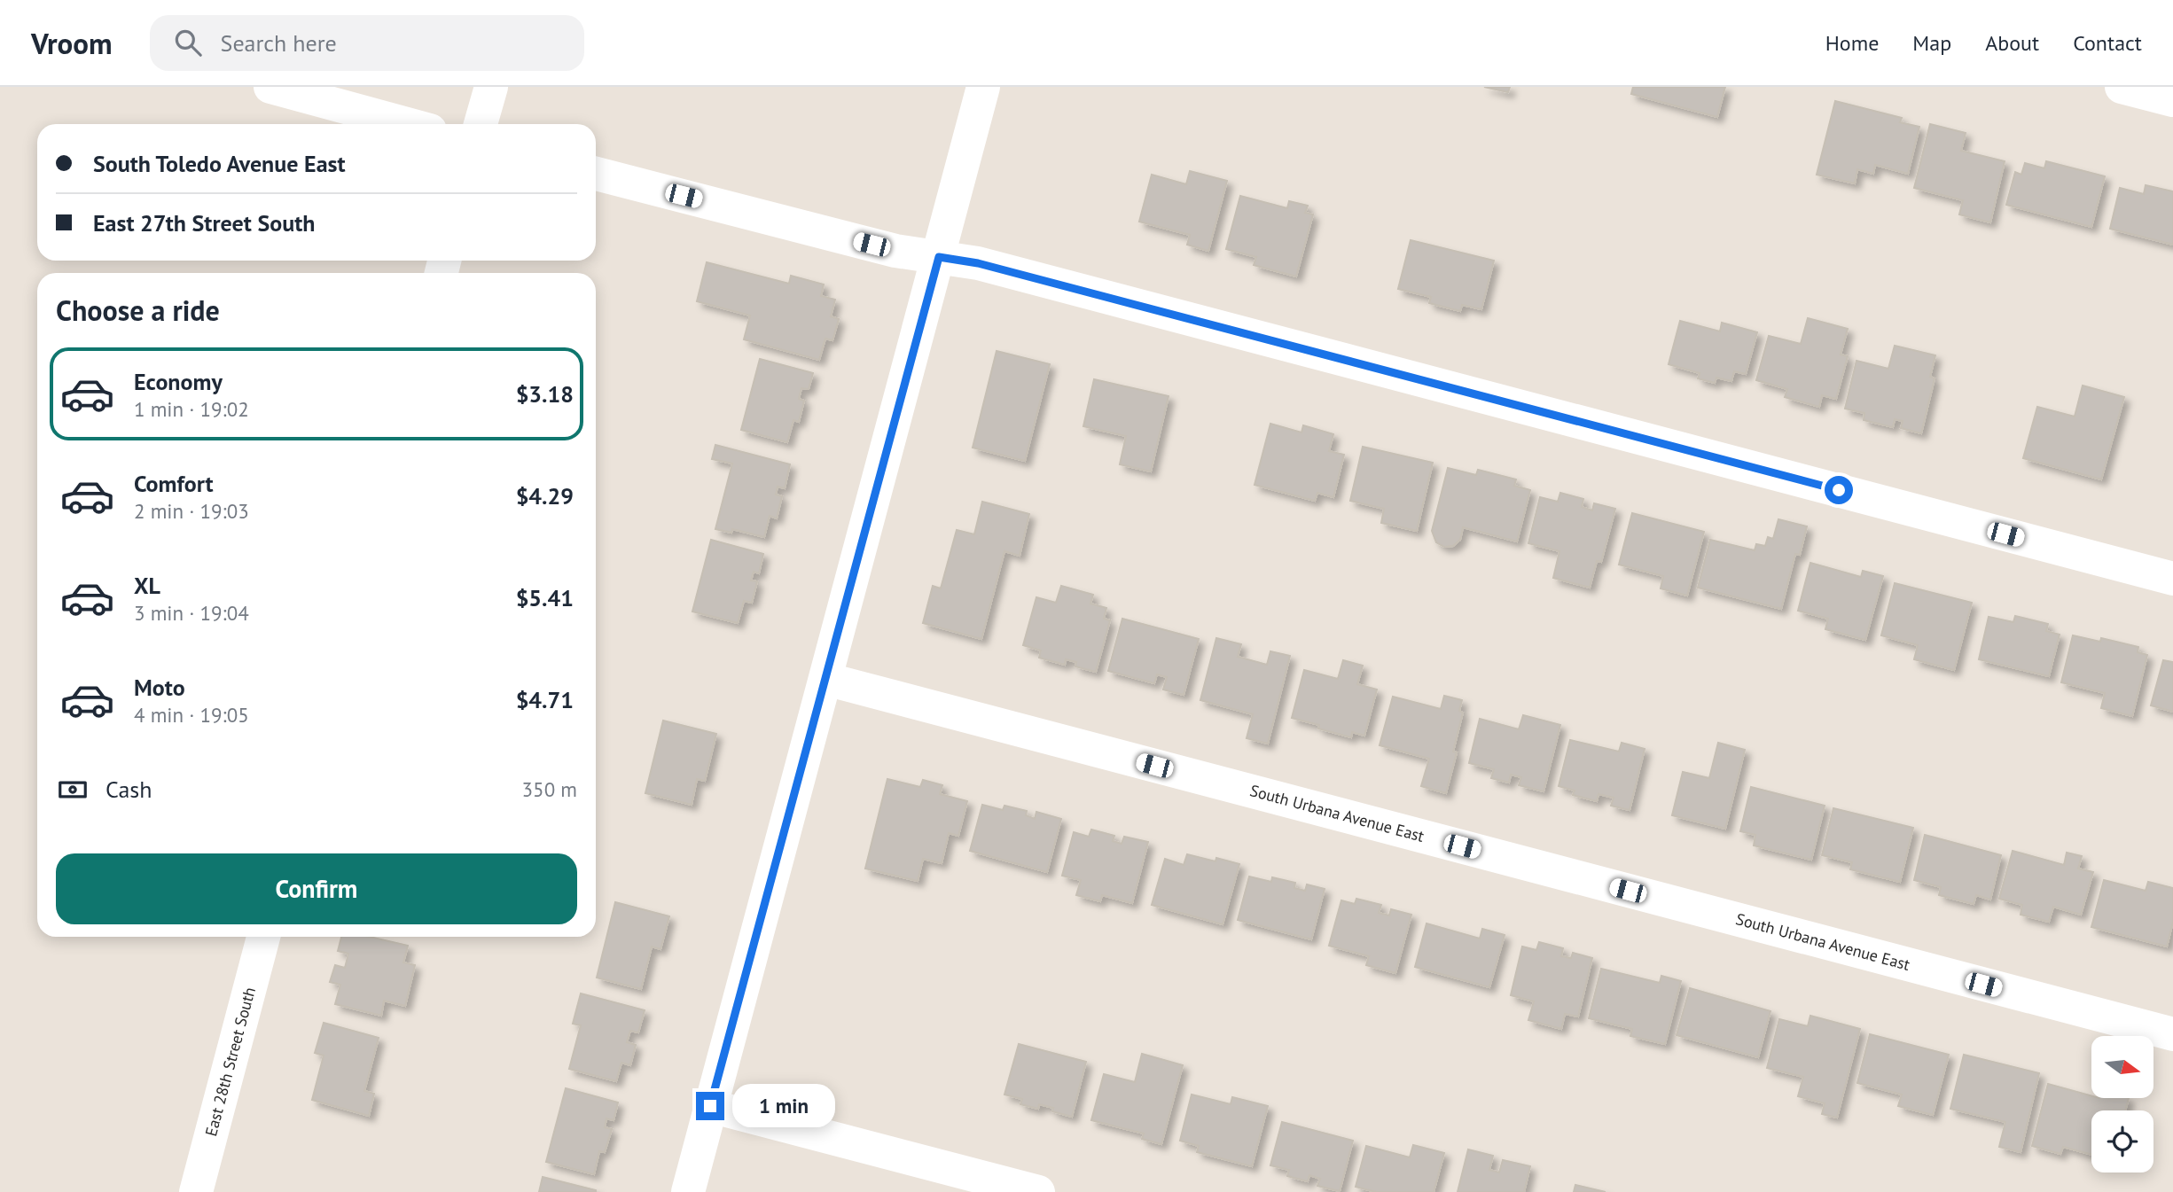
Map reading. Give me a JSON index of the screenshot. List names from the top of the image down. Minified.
{"streets":{"street":["South Urbana Avenue East","East 28th Street South"]},"north":"right","page":{"header":"Vroom","search":"Search here","nav":["Home","Map","About","Contact"],"banner":["South Toledo Avenue East","East 27th Street South"],"heading":"Choose a ride","list":[{"name":"Economy","note":"1 min · 19:02","value":"$3.18"},{"name":"Comfort","note":"2 min · 19:03","value":"$4.29"},{"name":"XL","note":"3 min · 19:04","value":"$5.41"},{"name":"Moto","note":"4 min · 19:05","value":"$4.71"}],"pay":["Cash","350 m"],"buttons":"Confirm","bubble":"1 min"}}
